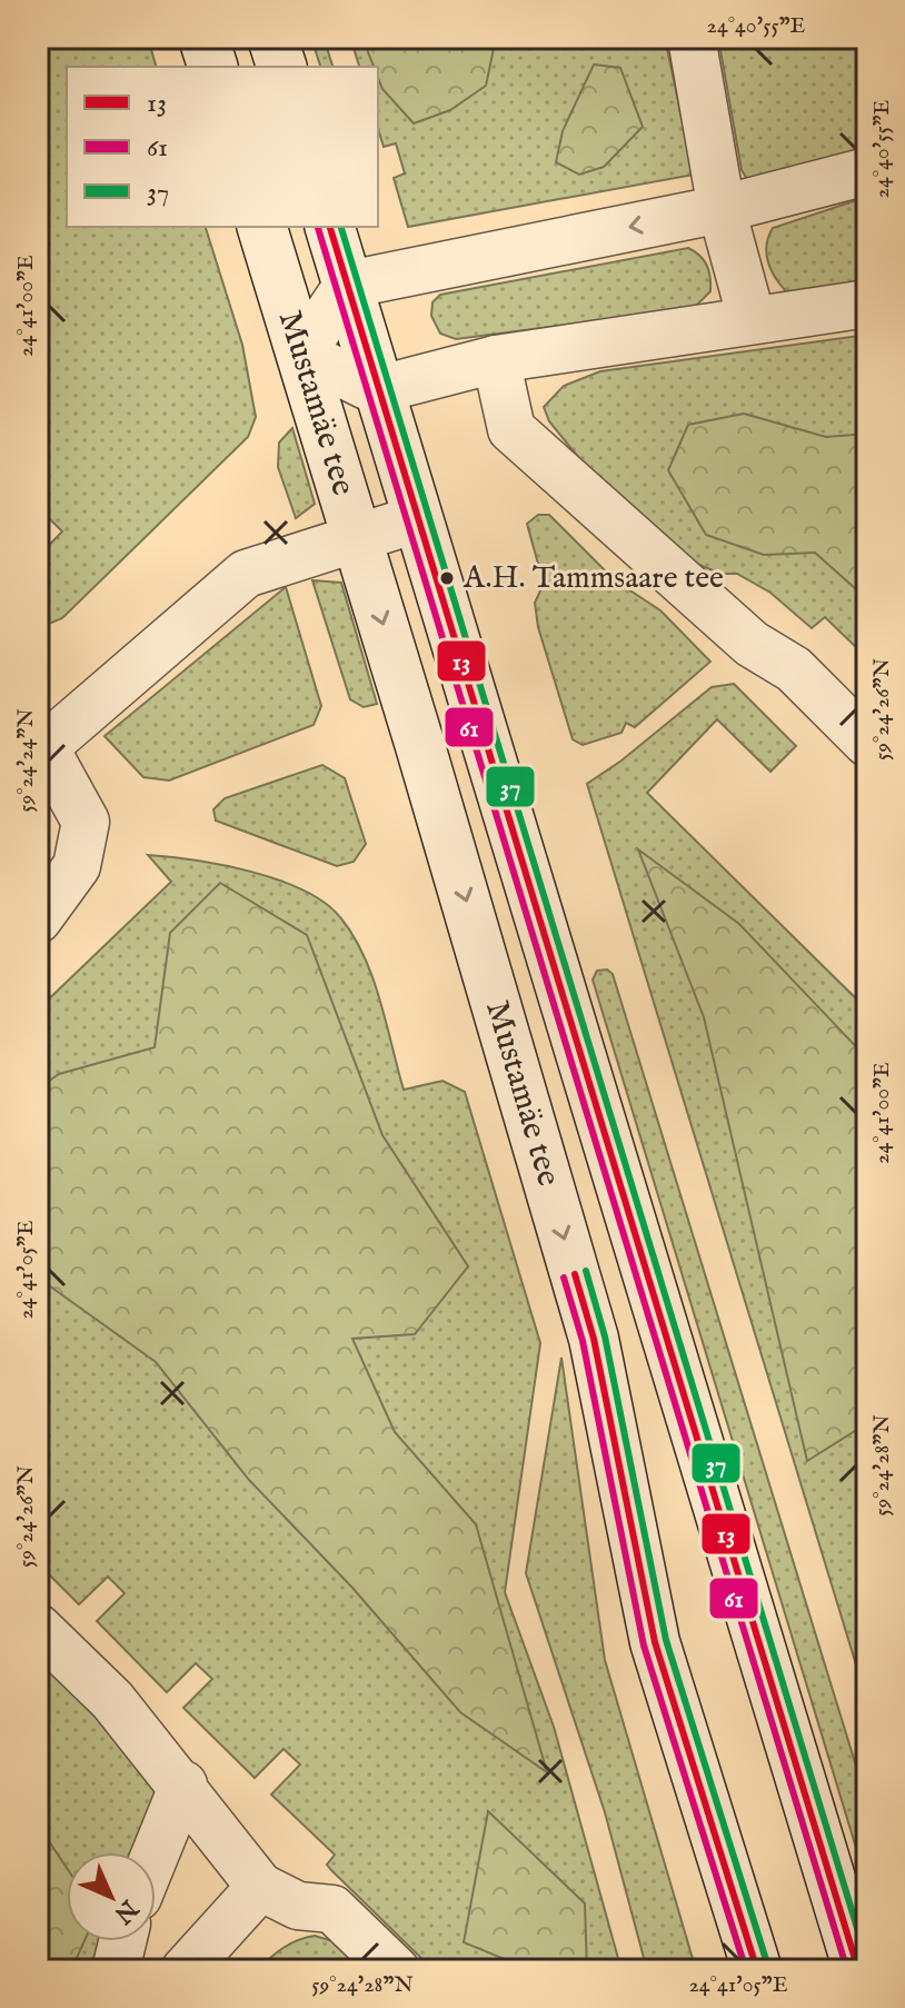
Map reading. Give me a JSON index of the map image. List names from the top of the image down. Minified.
{"streets":{"main road":["Mustamäe tee"]},"places":["A.H. Tammsaare tee"],"lines":["transit line 13","transit line 37","transit line 61"],"legend":["13","61","37"],"north":"bottom right","coordinates":["24°40'55\"E","24°41'00\"E","59°24'26\"N","59°24'24\"N","24°41'05\"E","59°24'28\"N"]}
